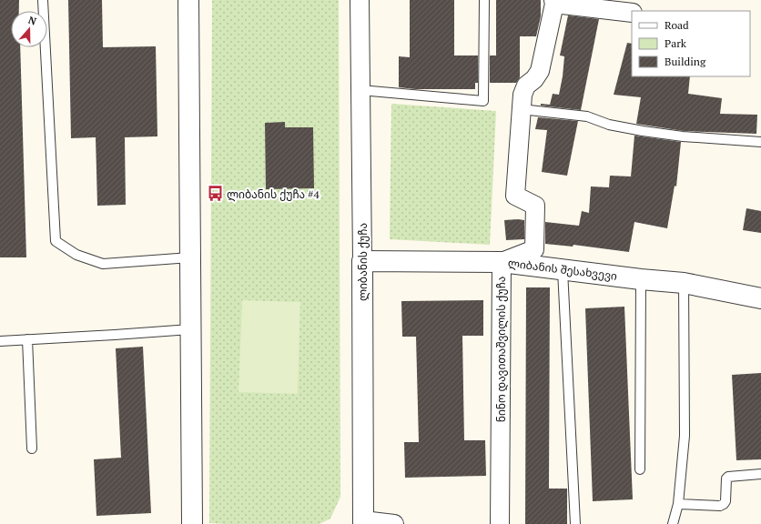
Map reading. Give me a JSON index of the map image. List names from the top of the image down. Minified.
{"streets":{"street":["ლიბანის ქუჩა","ლიბანის შესახვევი","ნინო დავითაშვილის ქუჩა"]},"crossings":[["ლიბანის ქუჩა","ლიბანის შესახვევი"],["ლიბანის შესახვევი","ნინო დავითაშვილის ქუჩა"]],"places":{"bus stop":["ლიბანის ქუჩა #4"]},"legend":["Road","Park","Building"],"north":"top"}
